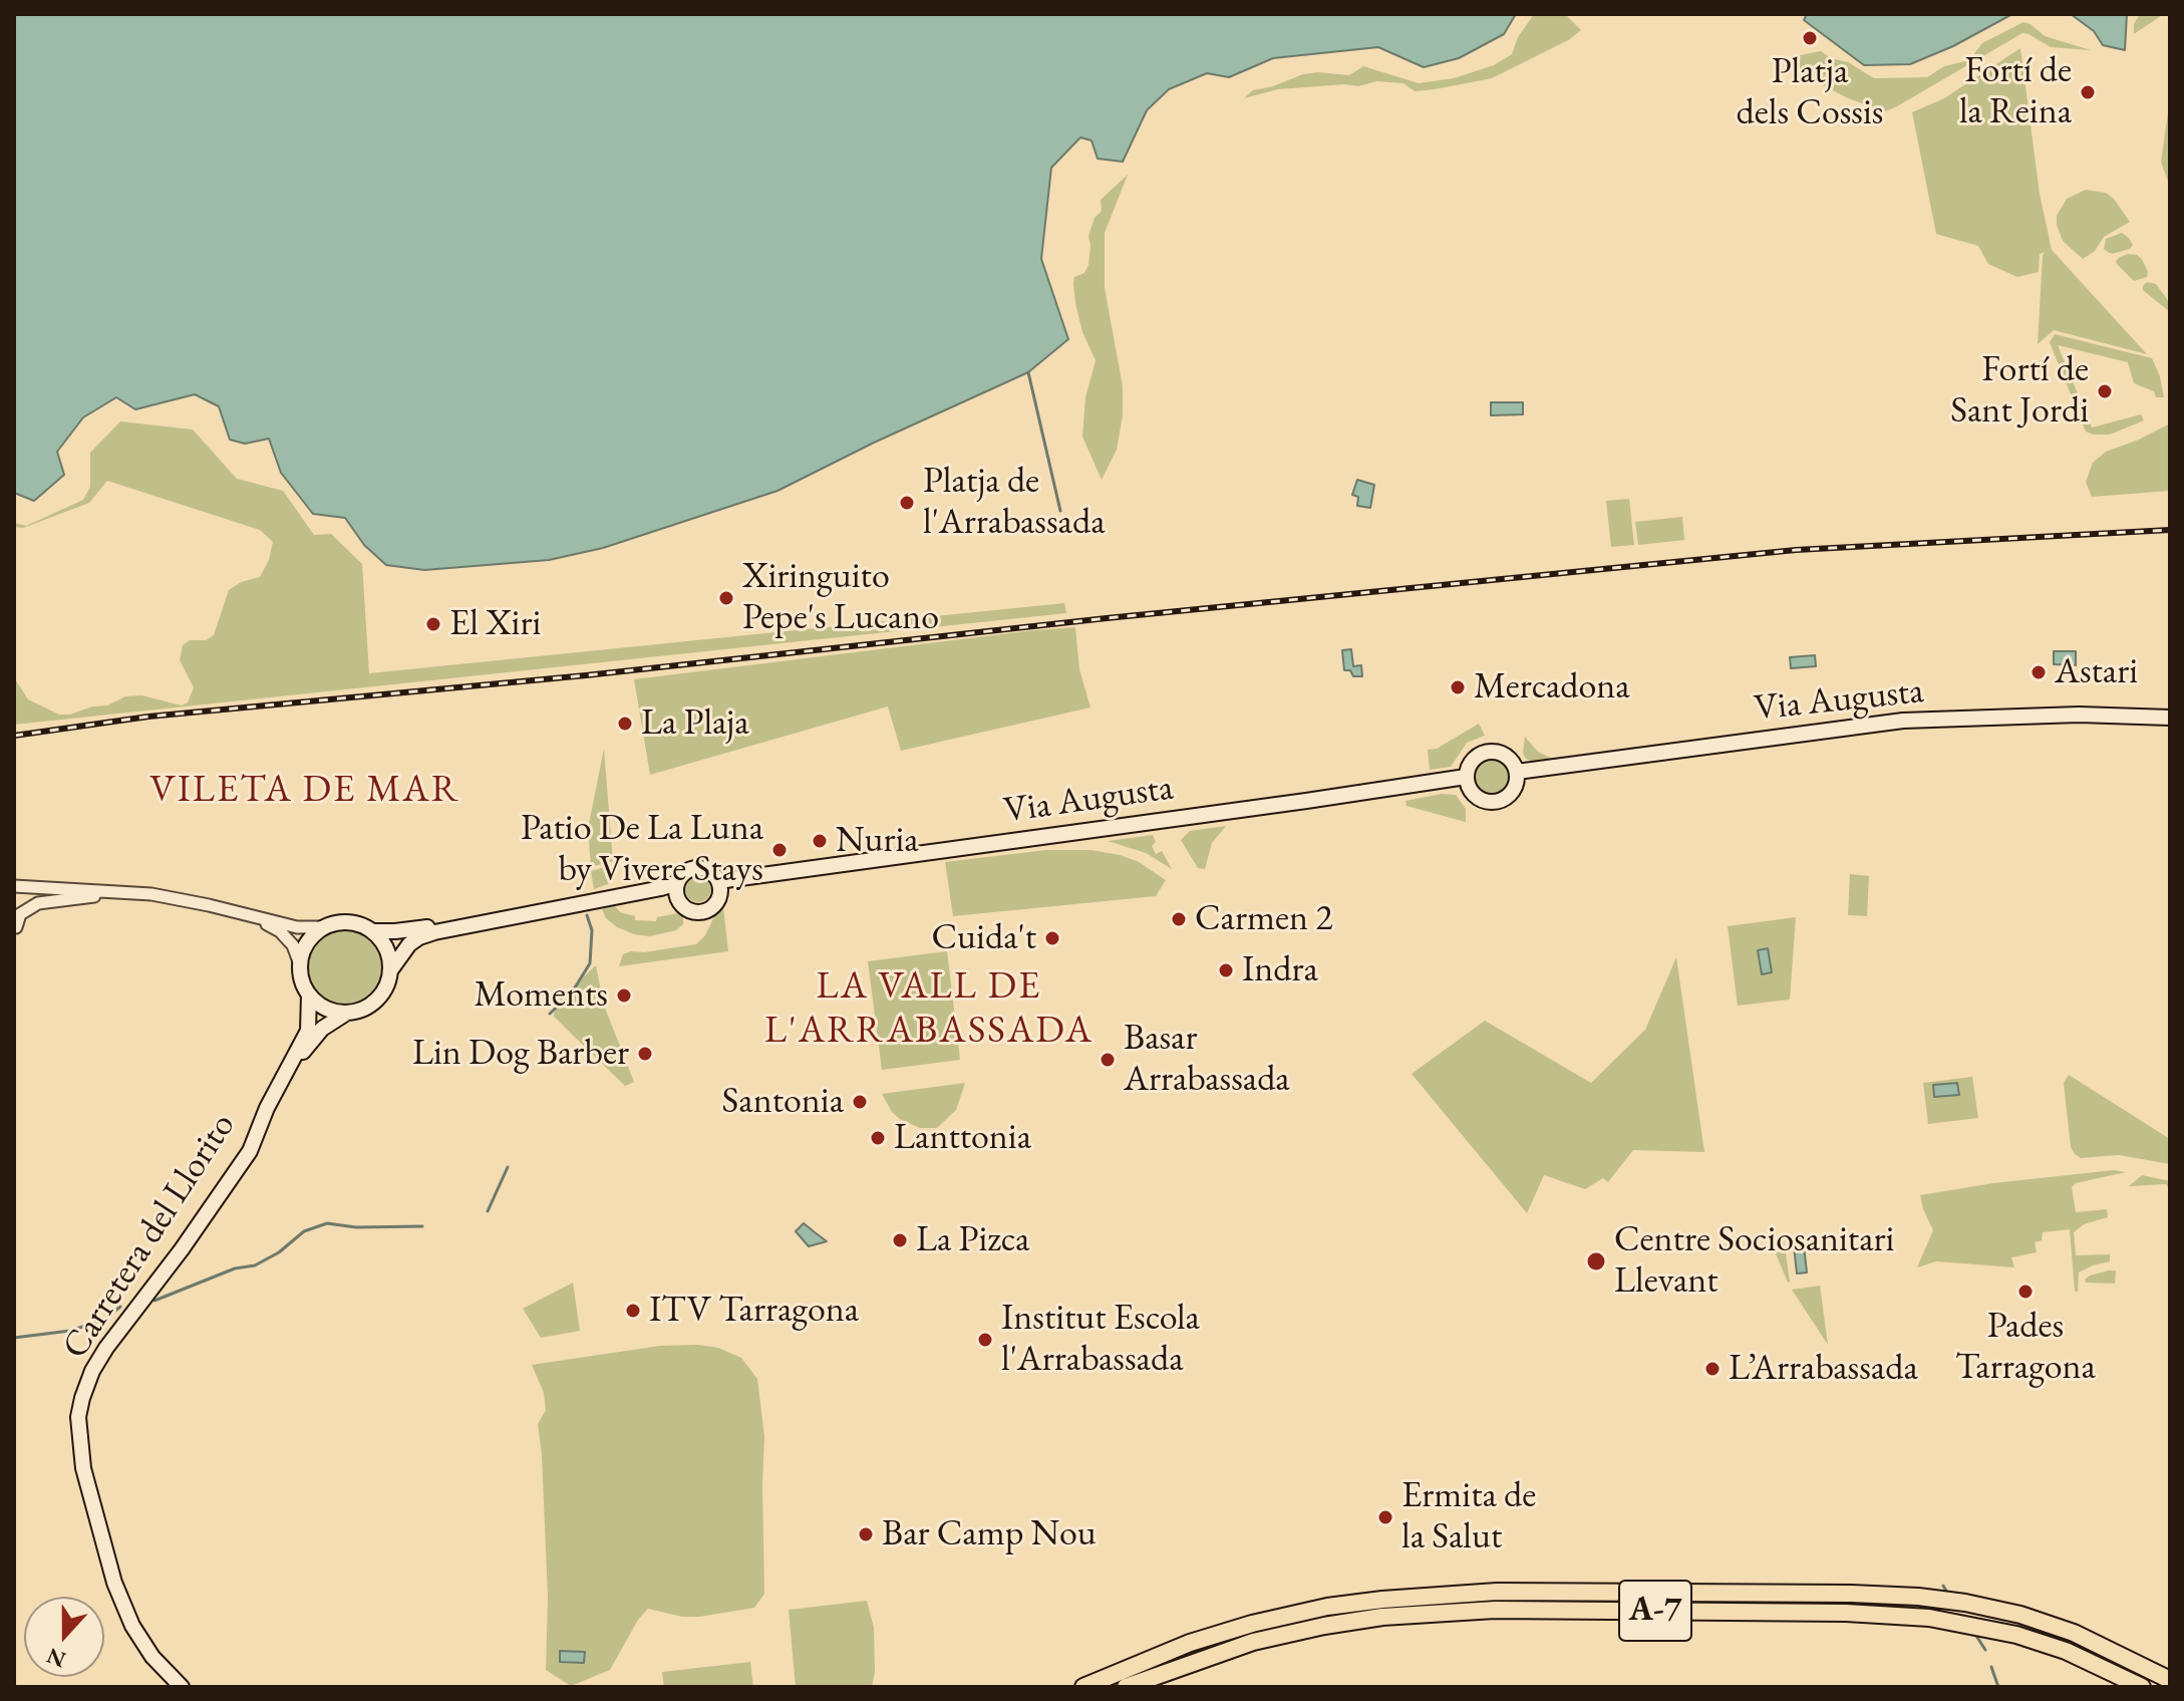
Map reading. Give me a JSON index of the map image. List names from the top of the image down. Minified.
{"streets":{"highway":["A-7"],"main road":["Via Augusta","Carretera del Llorito"]},"districts":["VILETA DE MAR","LA VALL DE L'ARRABASSADA"],"places":["Platja dels Cossis","Fortí de la Reina","Fortí de Sant Jordi","Platja de l'Arrabassada","Xiringuito Pepe's Lucano","El Xiri","Astari","Mercadona","La Plaja","Nuria","Patio De La Luna by Vivere Stays","Carmen 2","Cuida't","Indra","Moments","Lin Dog Barber","Basar Arrabassada","Santonia","Lanttonia","La Pizca","Centre Sociosanitari Llevant","Pades Tarragona","ITV Tarragona","Institut Escola l'Arrabassada","L’Arrabassada","Ermita de la Salut","Bar Camp Nou"],"north":"bottom"}
